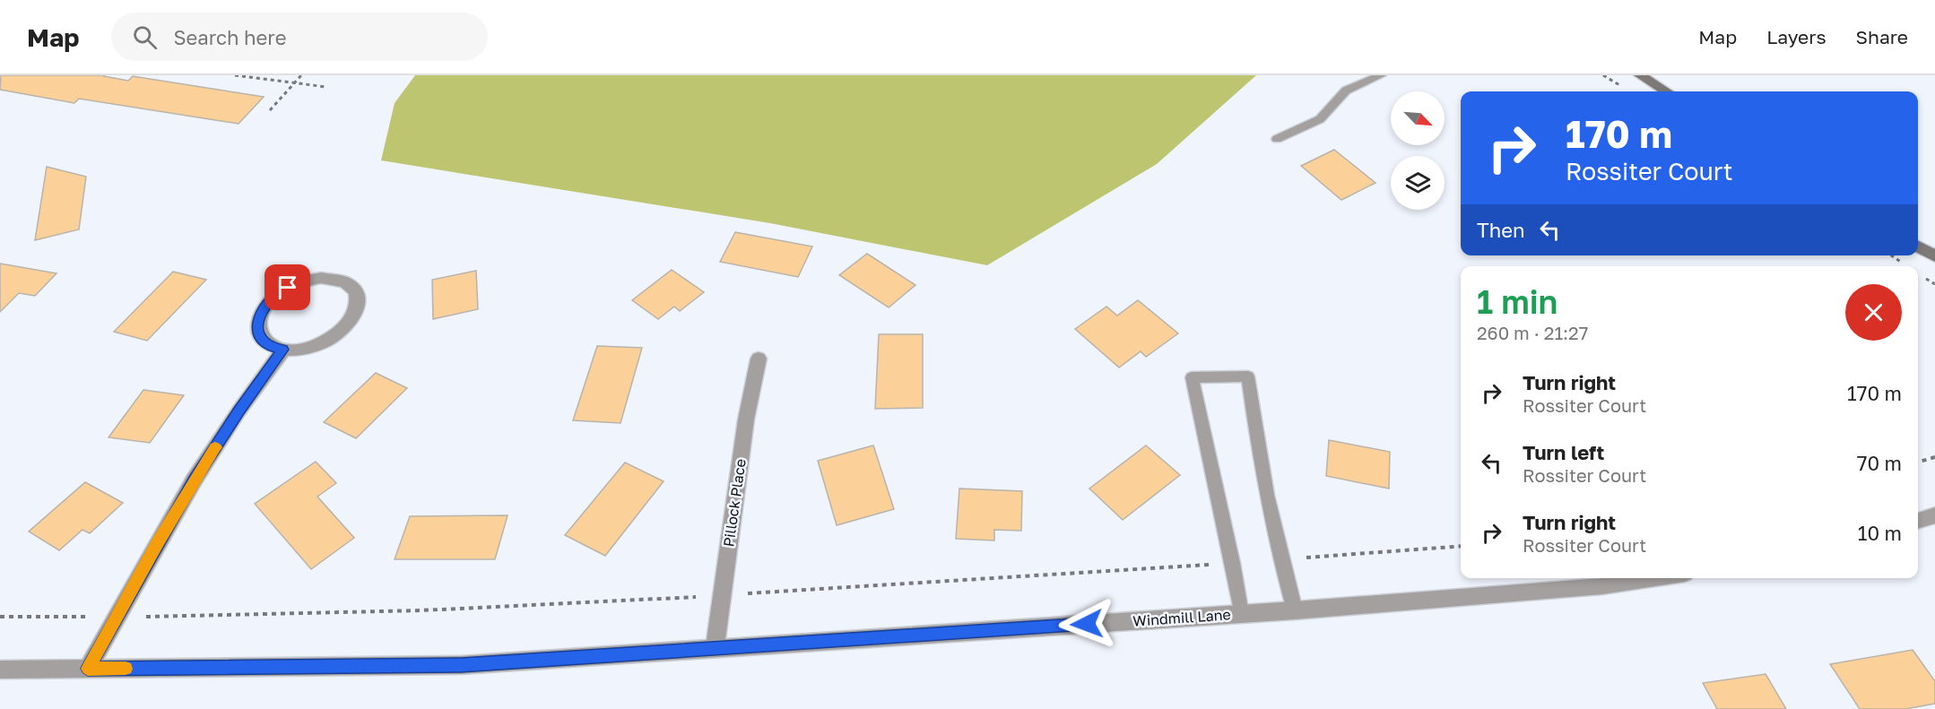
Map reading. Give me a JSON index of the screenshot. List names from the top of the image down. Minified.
{"streets":{"street":["Pillock Place","Windmill Lane"]},"crossings":[["Pillock Place","Windmill Lane"]],"north":"bottom right","page":{"header":"Map","search":"Search here","nav":["Map","Layers","Share"],"turn":["170 m","Rossiter Court"],"then":"Then","heading":["1 min","260 m · 21:27"],"list":[{"name":"Turn right","note":"Rossiter Court","value":"170 m"},{"name":"Turn left","note":"Rossiter Court","value":"70 m"},{"name":"Turn right","note":"Rossiter Court","value":"10 m"}]}}
